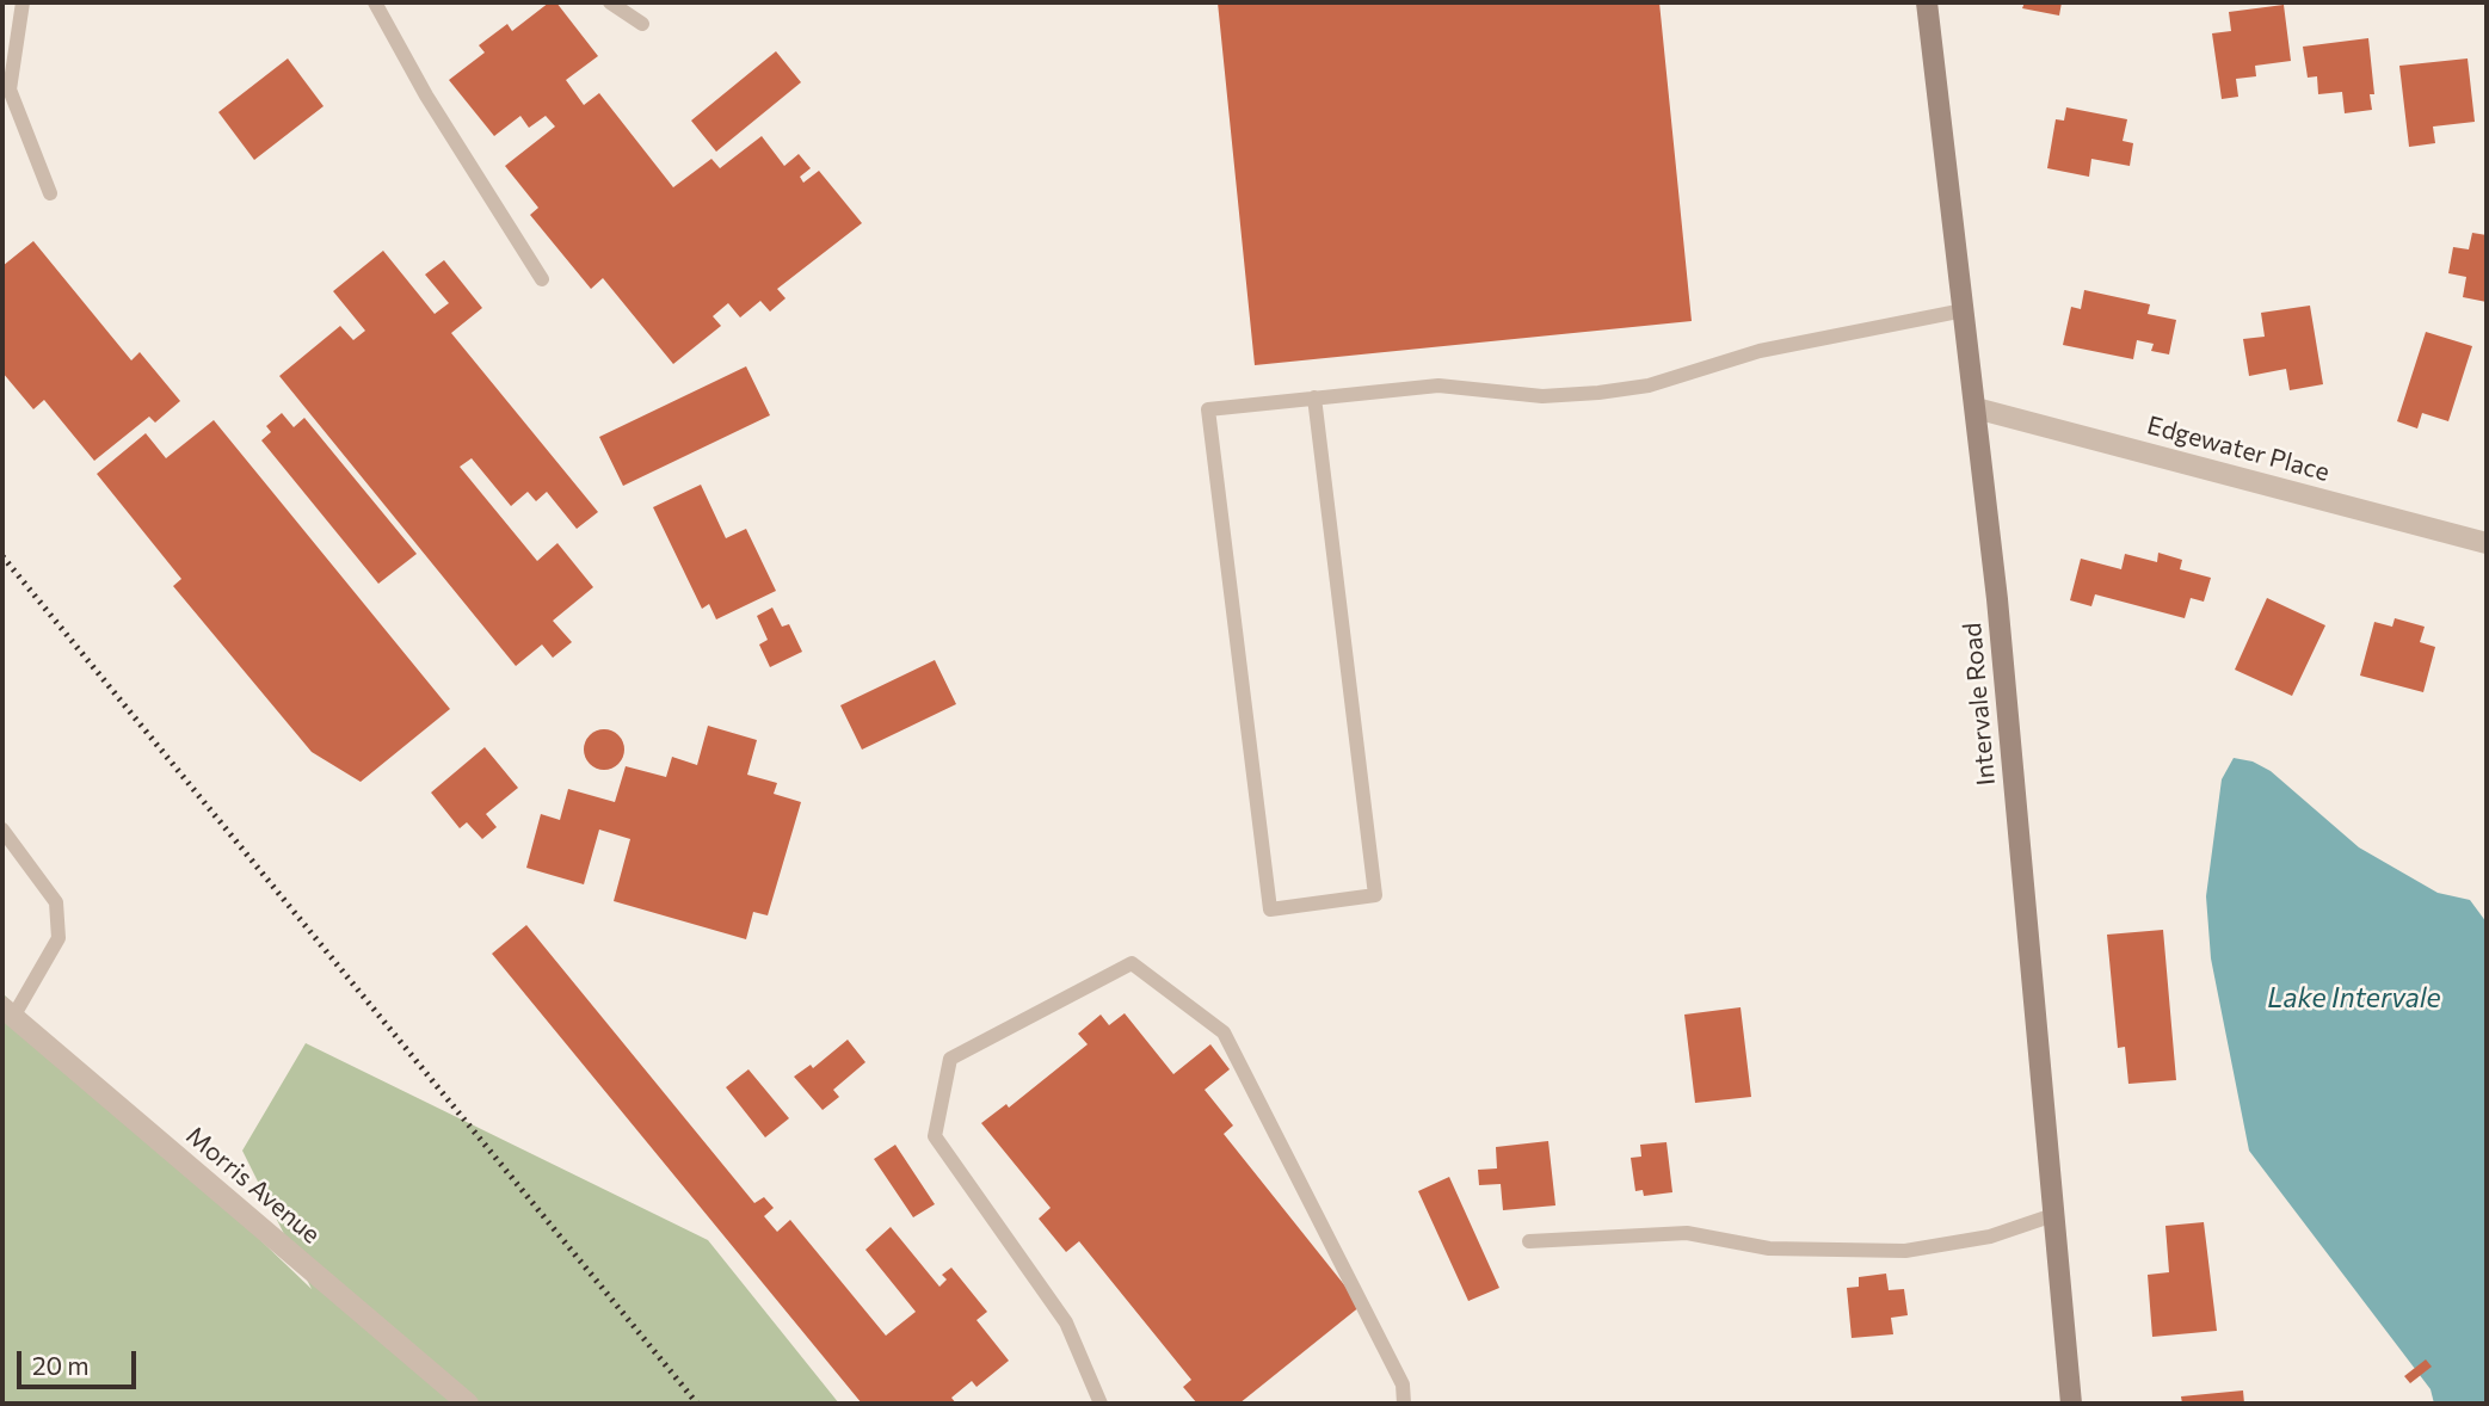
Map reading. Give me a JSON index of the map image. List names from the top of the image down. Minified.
{"streets":{"street":["Edgewater Place","Intervale Road","Morris Avenue"]},"crossings":[["Edgewater Place","Intervale Road"]],"water":["Lake Intervale"],"scale_bar":"20 m"}
